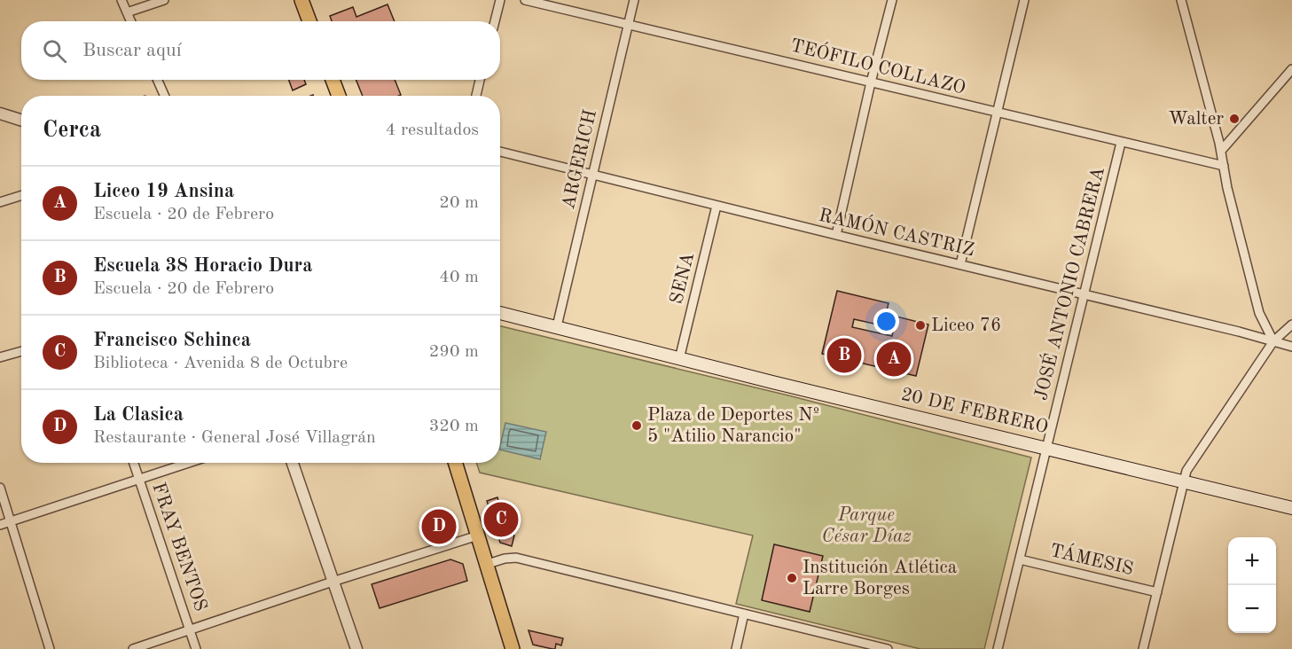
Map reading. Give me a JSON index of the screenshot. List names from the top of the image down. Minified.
{"streets":{"main road":["20 DE FEBRERO"],"street":["TEÓFILO COLLAZO","ARGERICH","RAMÓN CASTRIZ","SENA","JOSÉ ANTONIO CABRERA","FRAY BENTOS","TÁMESIS"]},"crossings":[["TEÓFILO COLLAZO","ARGERICH"],["TEÓFILO COLLAZO","JOSÉ ANTONIO CABRERA"],["ARGERICH","RAMÓN CASTRIZ"],["ARGERICH","20 DE FEBRERO"],["RAMÓN CASTRIZ","SENA"],["RAMÓN CASTRIZ","JOSÉ ANTONIO CABRERA"],["SENA","20 DE FEBRERO"],["JOSÉ ANTONIO CABRERA","20 DE FEBRERO"],["JOSÉ ANTONIO CABRERA","TÁMESIS"]],"parks":["Parque César Díaz"],"places":["Walter","Liceo 76","Plaza de Deportes Nº 5 \"Atilio Narancio\"","Institución Atlética Larre Borges"],"page":{"search":"Buscar aquí","heading":["Cerca","4 resultados"],"list":[{"mark":"A","name":"Liceo 19 Ansina","note":"Escuela · 20 de Febrero","value":"20 m"},{"mark":"B","name":"Escuela 38 Horacio Dura","note":"Escuela · 20 de Febrero","value":"40 m"},{"mark":"C","name":"Francisco Schinca","note":"Biblioteca · Avenida 8 de Octubre","value":"290 m"},{"mark":"D","name":"La Clasica","note":"Restaurante · General José Villagrán","value":"320 m"}],"pins":["B","A","C","D"],"map_buttons":["+","−"]}}
